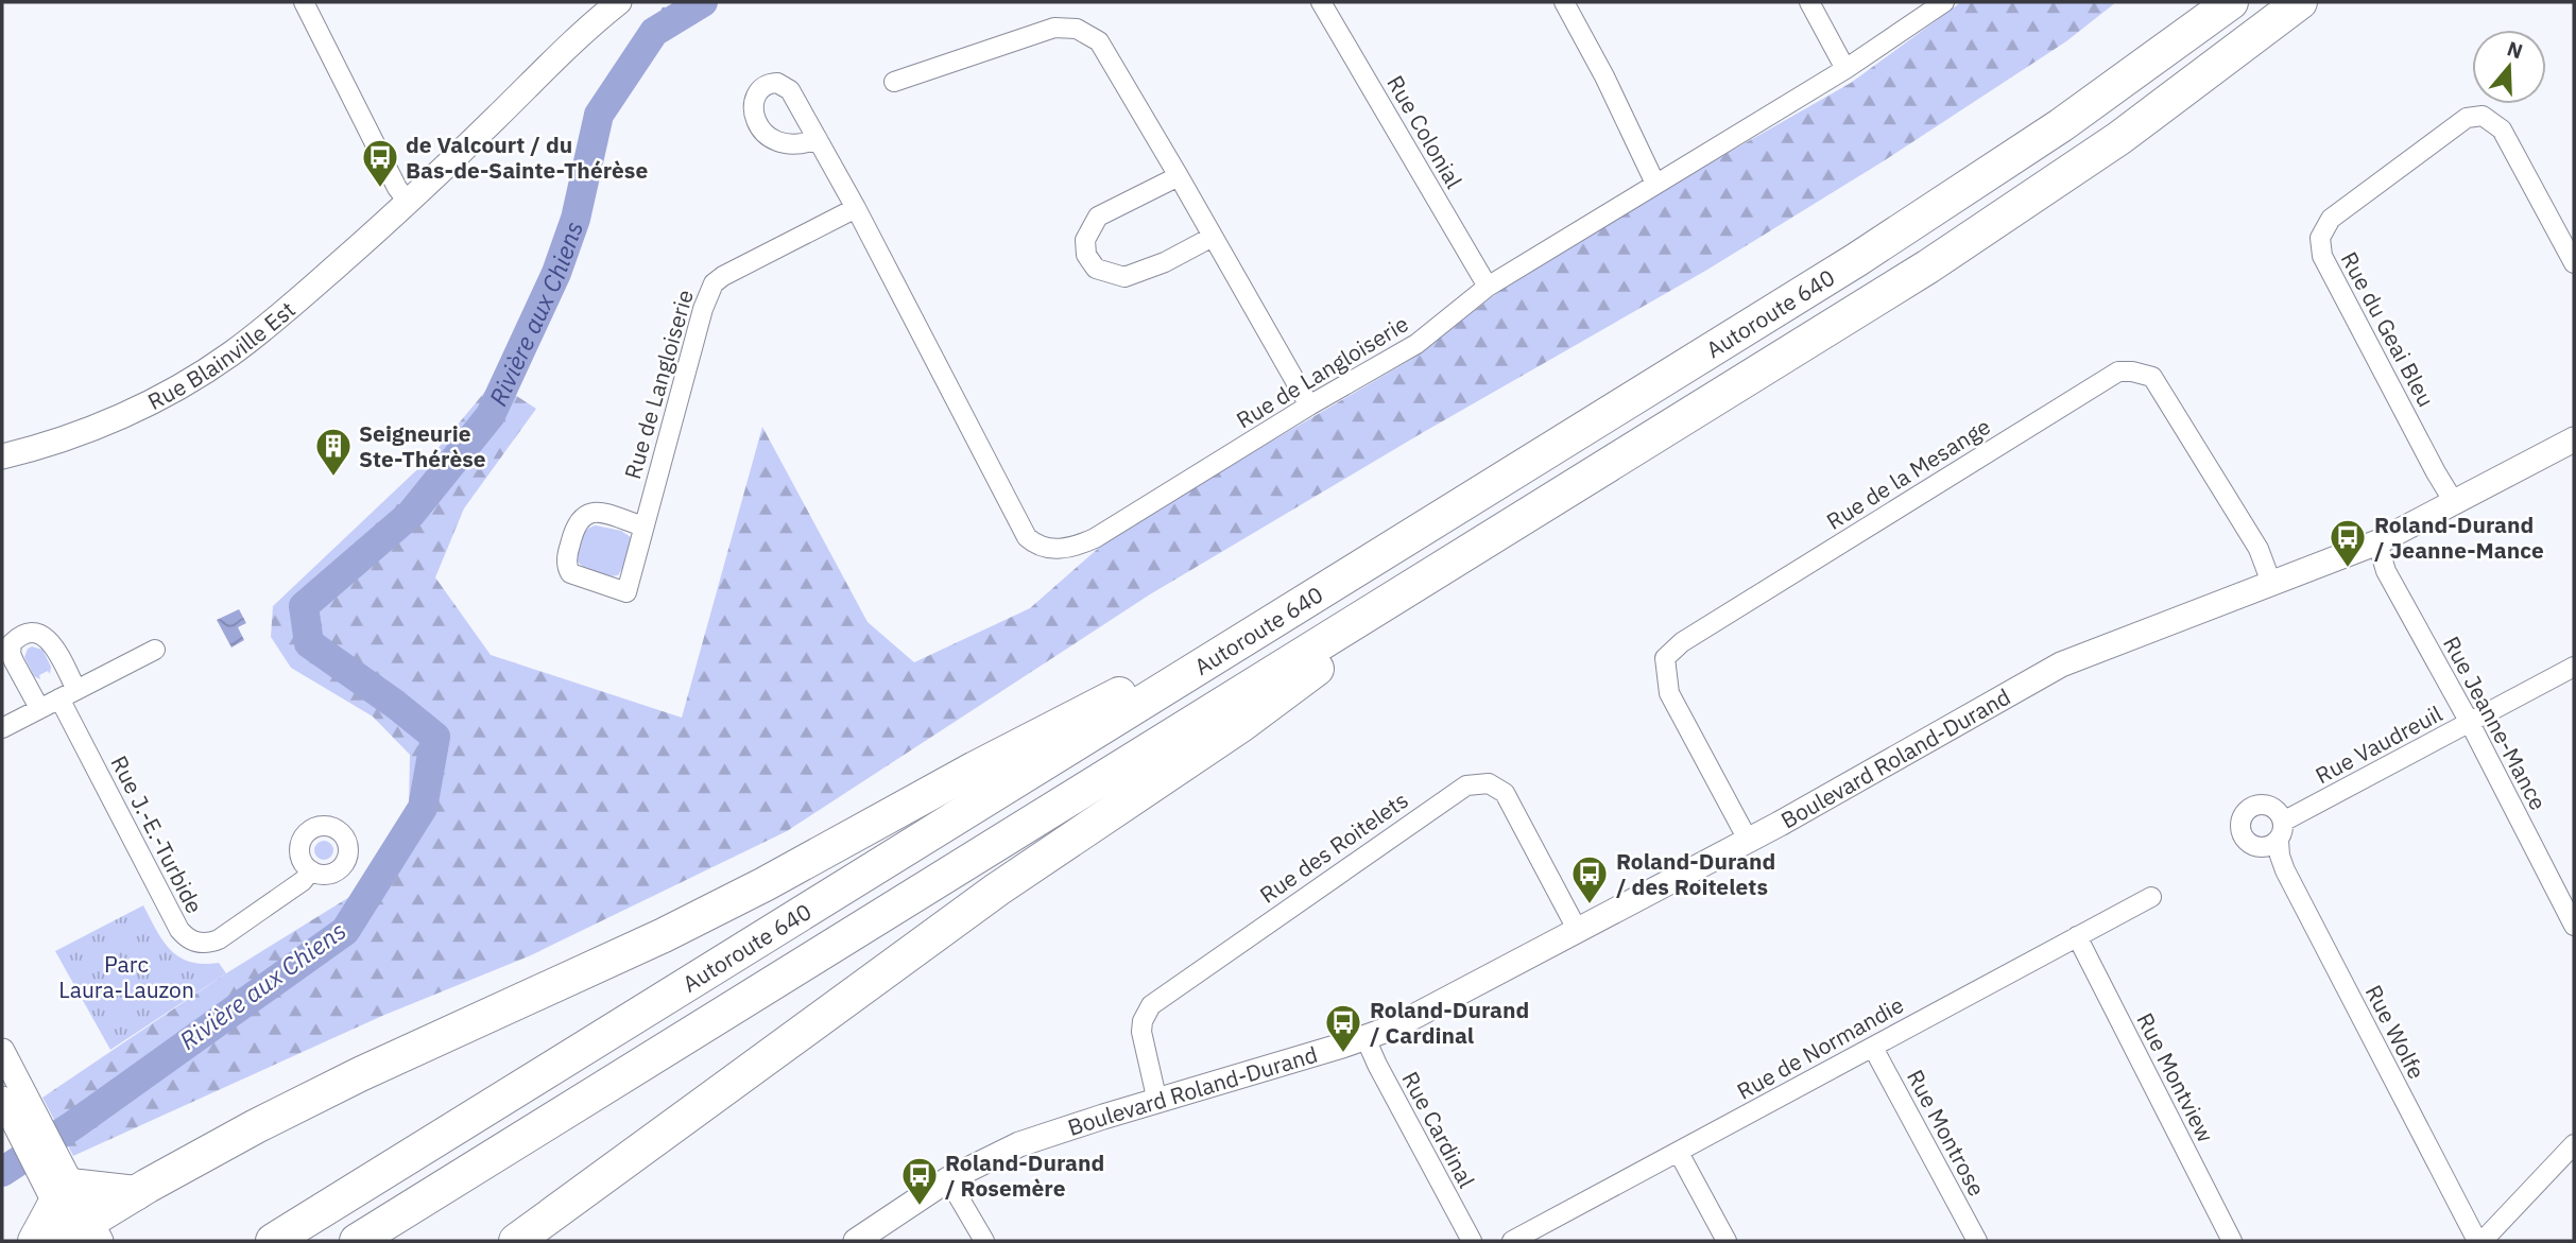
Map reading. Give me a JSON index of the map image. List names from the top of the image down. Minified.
{"streets":{"highway":["Autoroute 640"],"street":["Rue Colonial","Rue du Geai Bleu","Rue Blainville Est","Rue de Langloiserie","Rue de la Mesange","Rue Jeanne-Mance","Rue Vaudreuil","Boulevard Roland-Durand","Rue J.-E.-Turbide","Rue des Roitelets","Rue Wolfe","Rue de Normandie","Rue Montview","Rue Cardinal","Rue Montrose"]},"crossings":[["Rue Colonial","Rue de Langloiserie"],["Rue du Geai Bleu","Boulevard Roland-Durand"],["Rue de la Mesange","Boulevard Roland-Durand"],["Rue Jeanne-Mance","Rue Vaudreuil"],["Rue Jeanne-Mance","Boulevard Roland-Durand"],["Rue Vaudreuil","Rue Wolfe"],["Boulevard Roland-Durand","Rue des Roitelets"],["Boulevard Roland-Durand","Rue Cardinal"],["Rue de Normandie","Rue Montview"],["Rue de Normandie","Rue Montrose"]],"water":["Rivière aux Chiens"],"parks":["Parc Laura-Lauzon"],"places":{"bus stop":["de Valcourt / du Bas-de-Sainte-Thérèse","Roland-Durand / Jeanne-Mance","Roland-Durand / des Roitelets","Roland-Durand / Cardinal","Roland-Durand / Rosemère"],"building":["Seigneurie Ste-Thérèse"]},"north":"top"}
